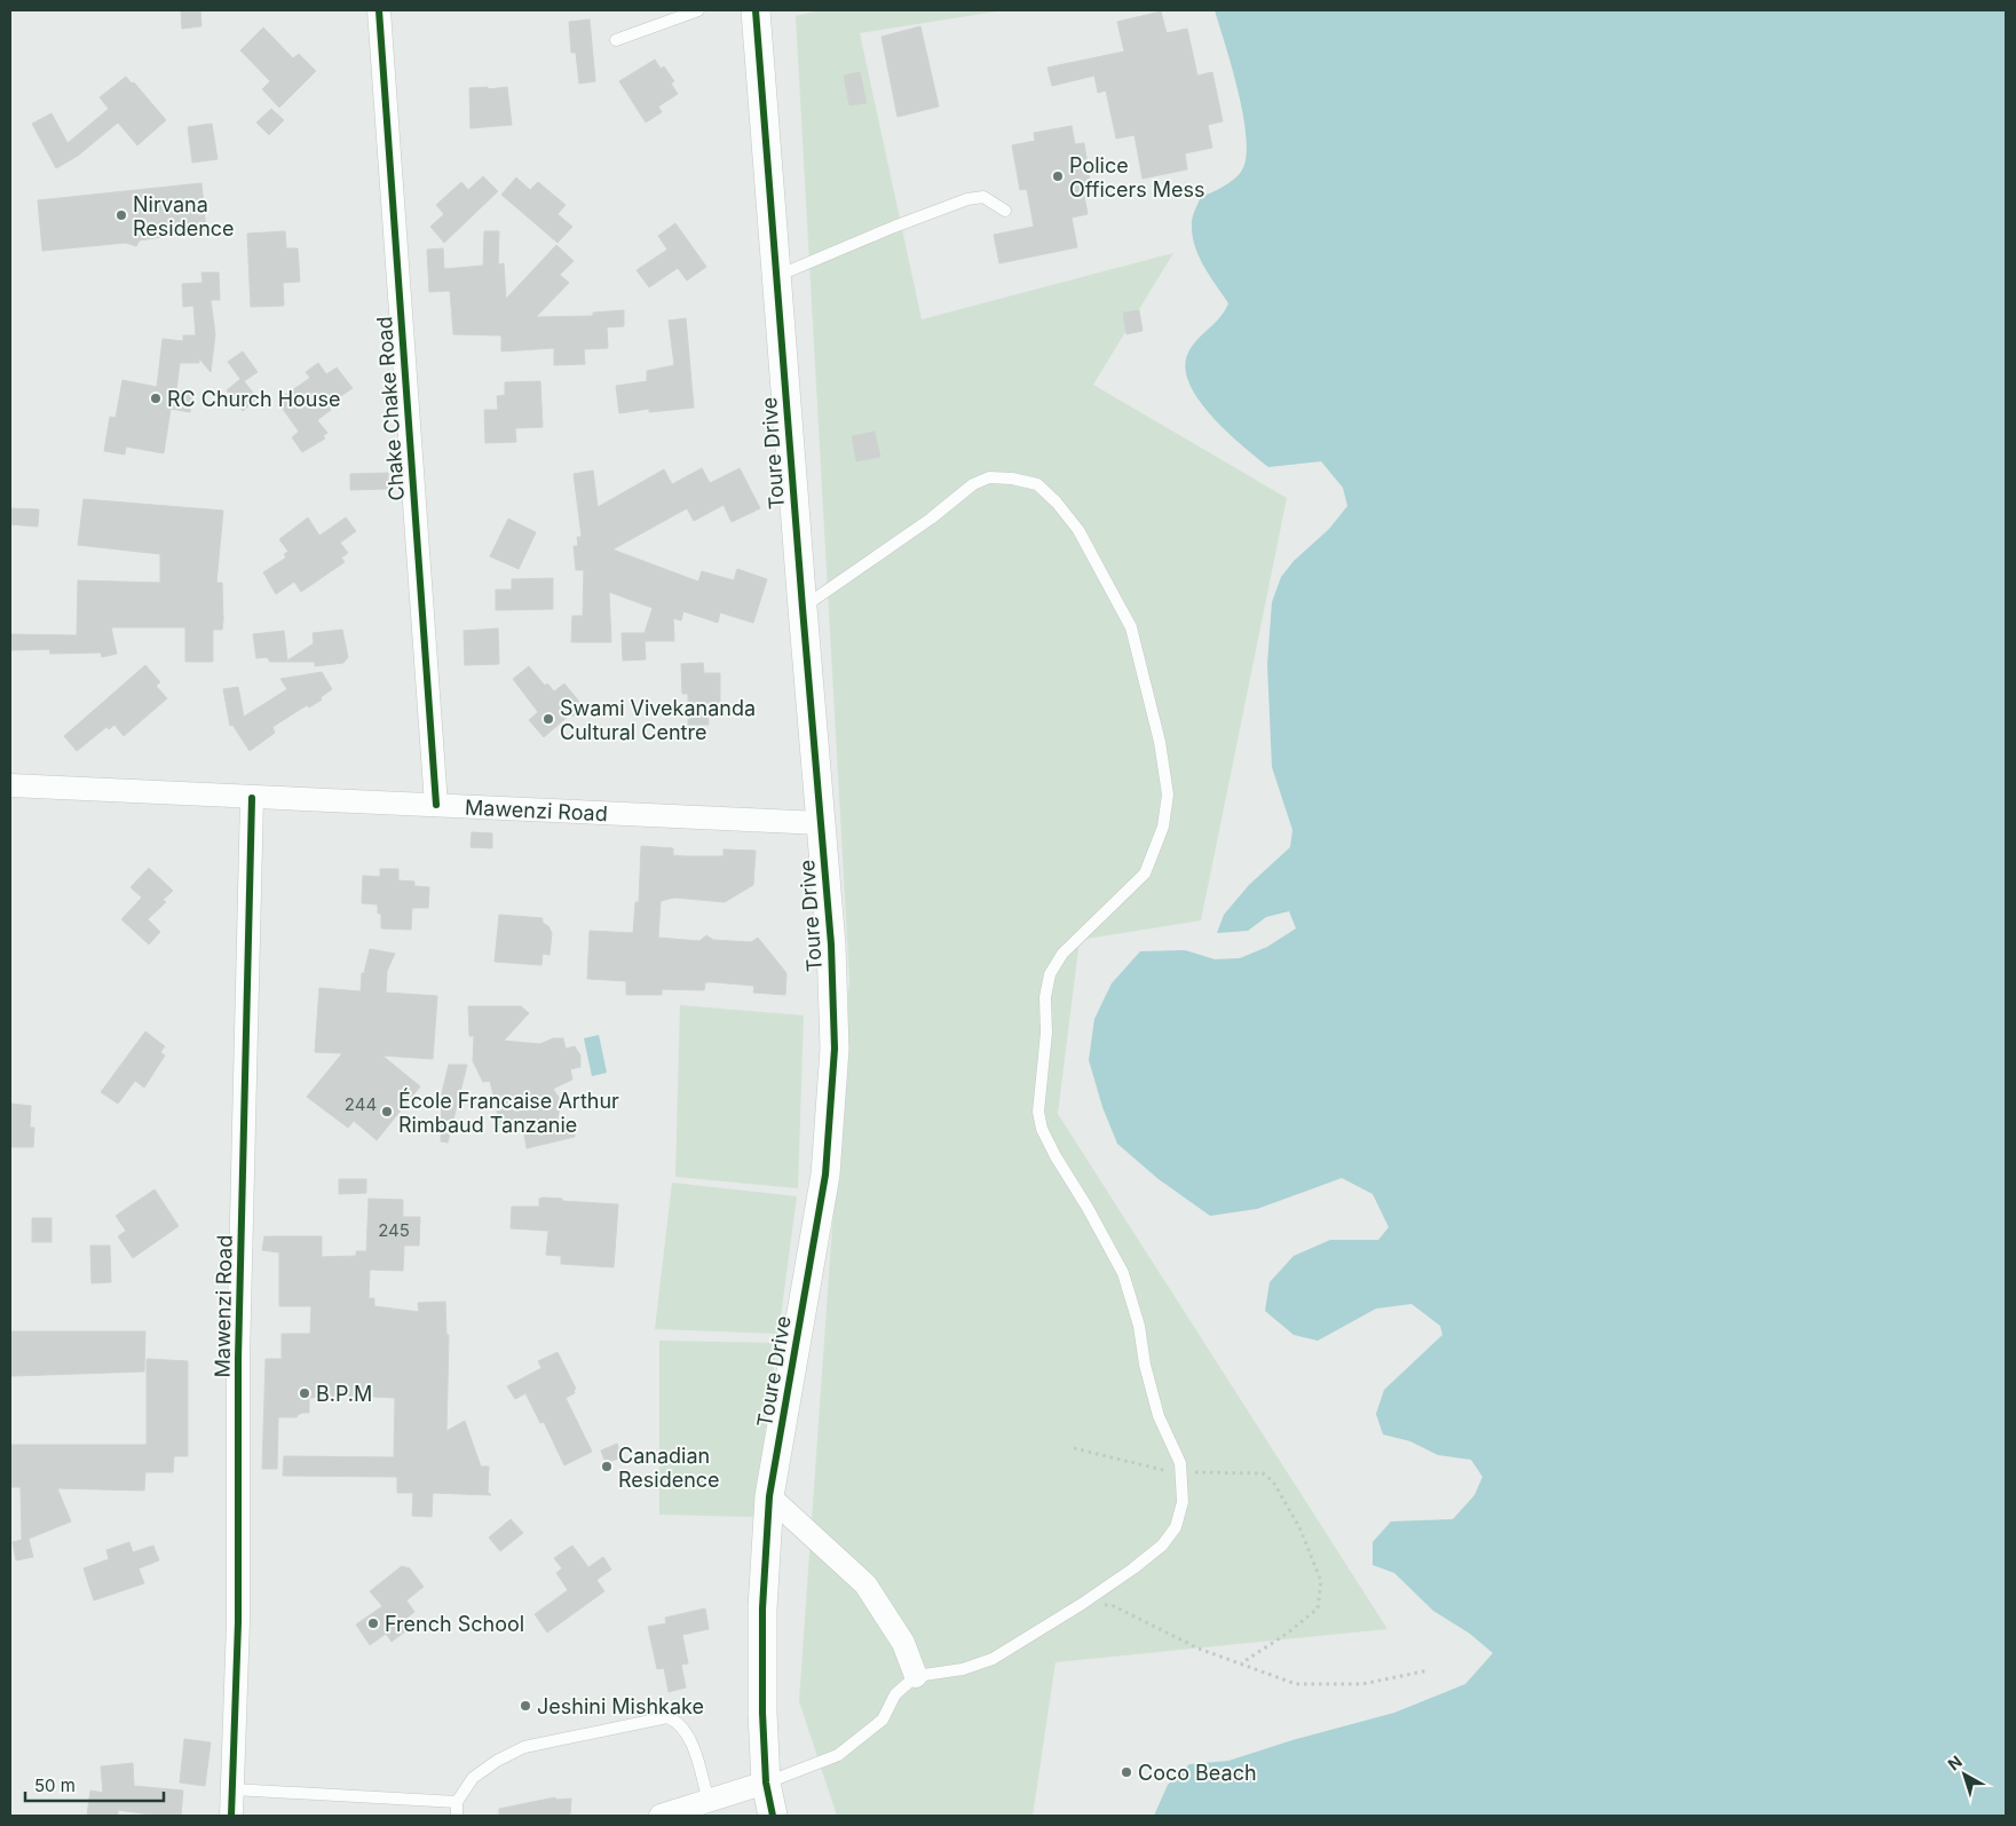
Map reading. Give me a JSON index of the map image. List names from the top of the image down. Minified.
{"streets":{"street":["Chake Chake Road","Toure Drive","Mawenzi Road"]},"crossings":[["Chake Chake Road","Mawenzi Road"],["Toure Drive","Mawenzi Road"]],"places":["Police Officers Mess","Nirvana Residence","RC Church House","Swami Vivekananda Cultural Centre","École Francaise Arthur Rimbaud Tanzanie","B.P.M","Canadian Residence","French School","Jeshini Mishkake","Coco Beach"],"house_numbers":["244","245"],"scale_bar":"50 m","north":"top left"}
